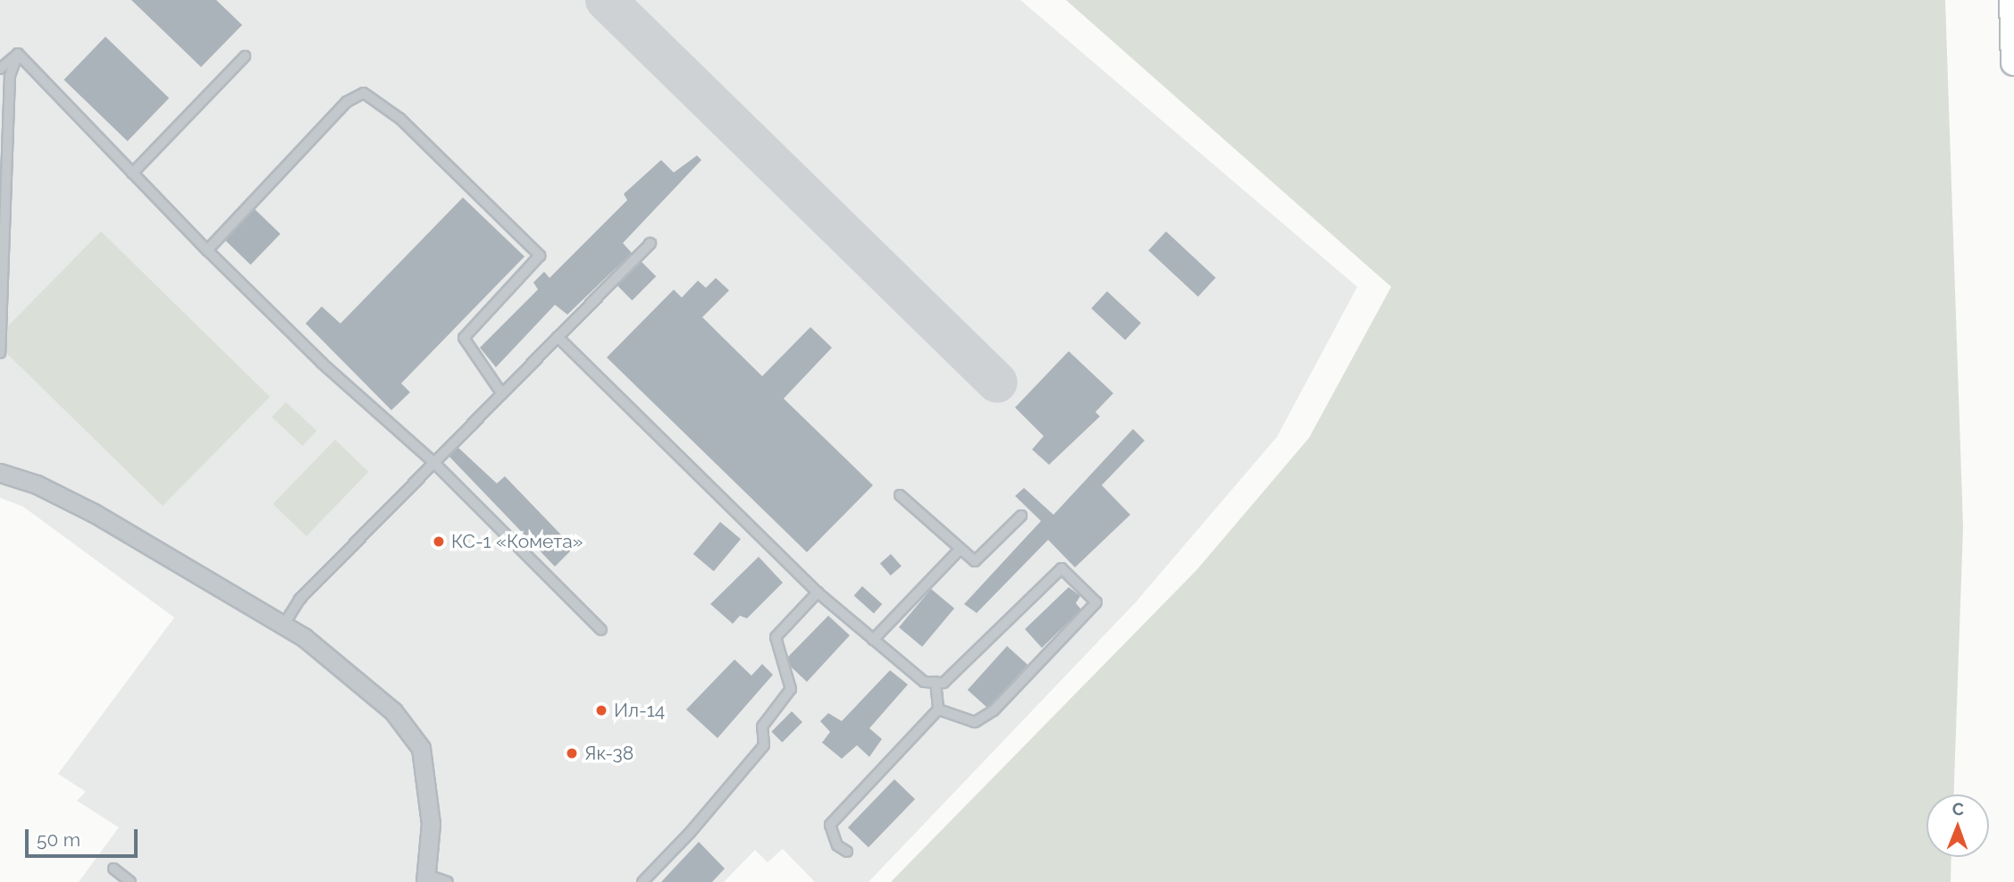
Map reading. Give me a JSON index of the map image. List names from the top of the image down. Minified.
{"places":["КС-1 «Комета»","Ил-14","Як-38"],"scale_bar":"50 m","north":"top"}
